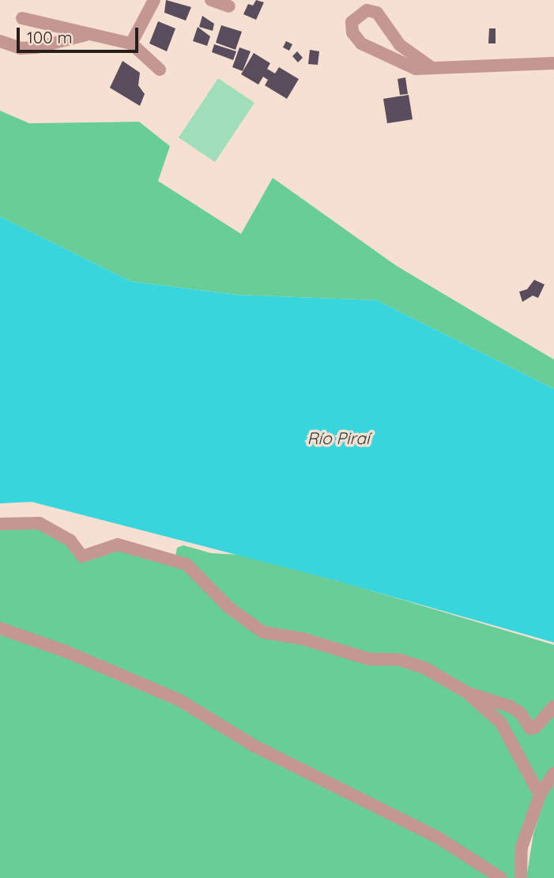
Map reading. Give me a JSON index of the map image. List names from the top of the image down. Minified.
{"water":["Río Piraí"],"scale_bar":"100 m"}
